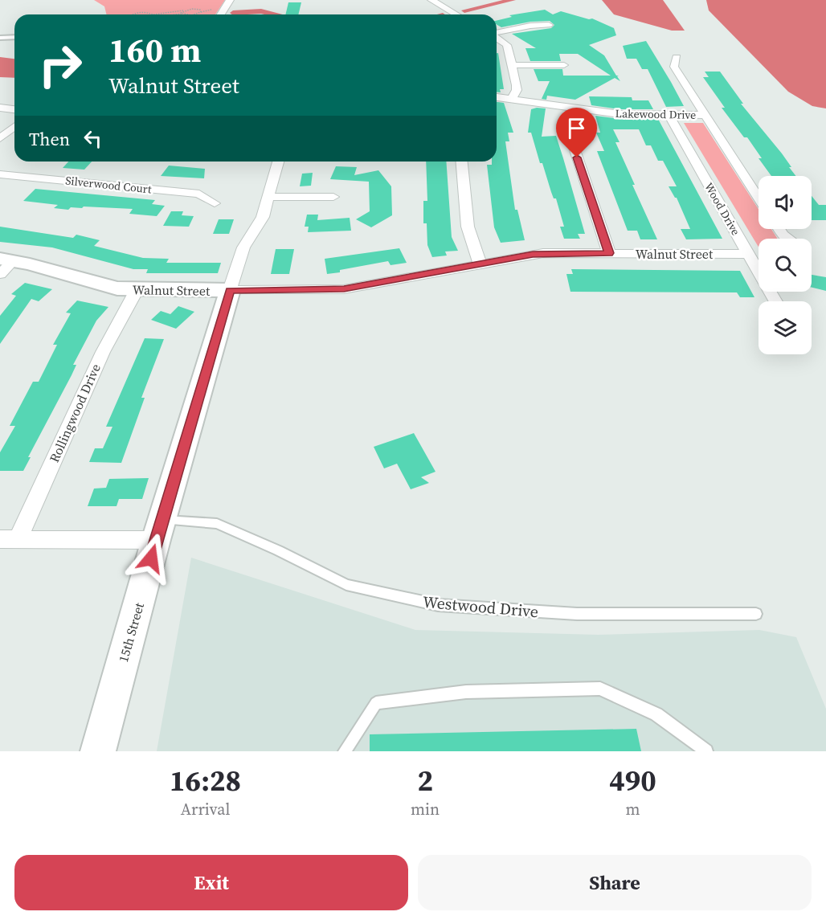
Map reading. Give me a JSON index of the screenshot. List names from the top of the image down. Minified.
{"streets":{"street":["Lakewood Drive","Silverwood Court","Wood Drive","Walnut Street","Rollingwood Drive","Westwood Drive","15th Street"]},"crossings":[["Lakewood Drive","Wood Drive"],["Wood Drive","Walnut Street"],["Walnut Street","Rollingwood Drive"],["Walnut Street","15th Street"],["Rollingwood Drive","Westwood Drive"],["Westwood Drive","15th Street"]],"page":{"turn":["160 m","Walnut Street"],"then":"Then","eta":["16:28","Arrival","2","min","490","m"],"buttons":["Exit","Share"]}}
